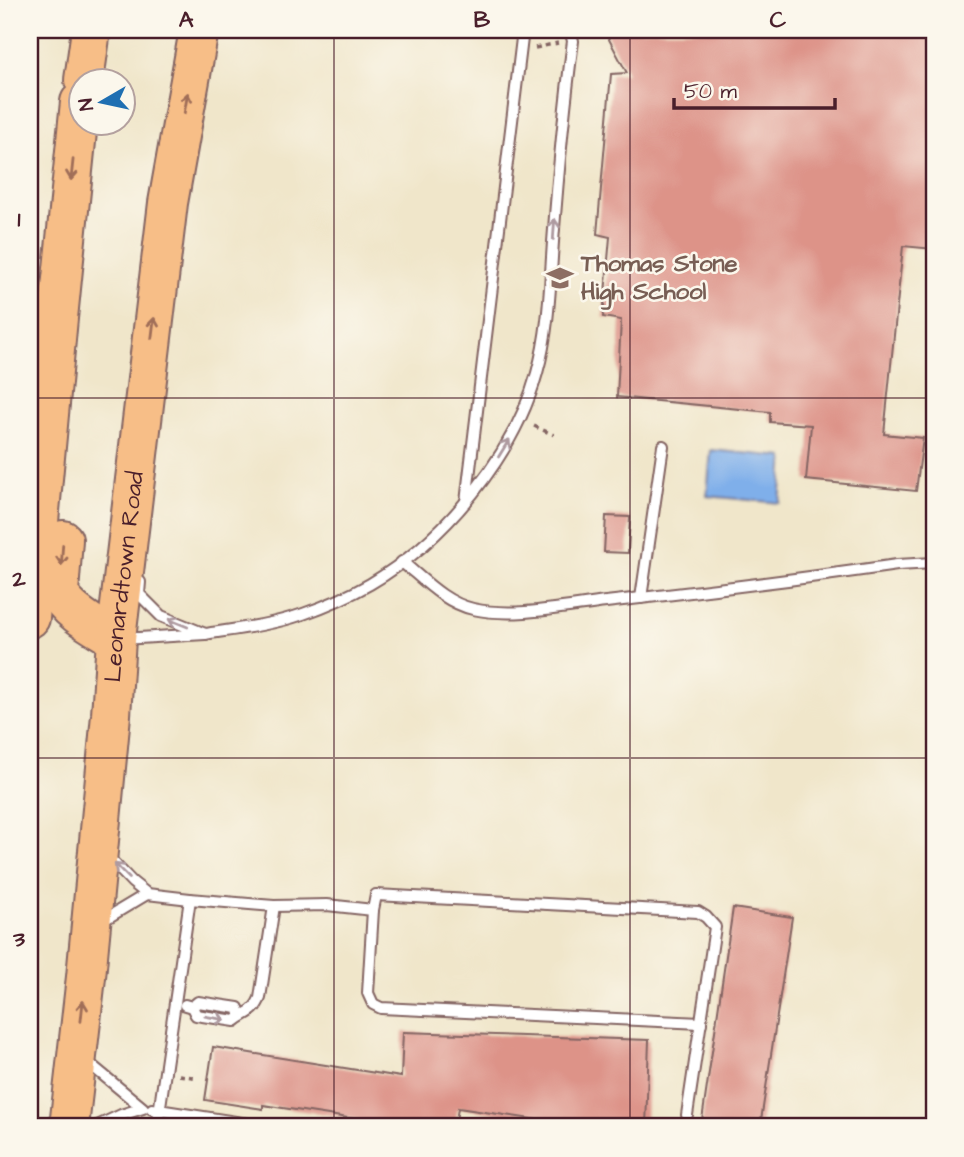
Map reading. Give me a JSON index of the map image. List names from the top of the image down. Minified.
{"streets":{"highway":["Leonardtown Road"]},"places":{"school or university":["Thomas Stone High School"]},"scale_bar":"50 m","north":"left","grid":{"columns":["A","B","C"],"rows":["1","2","3"]}}
